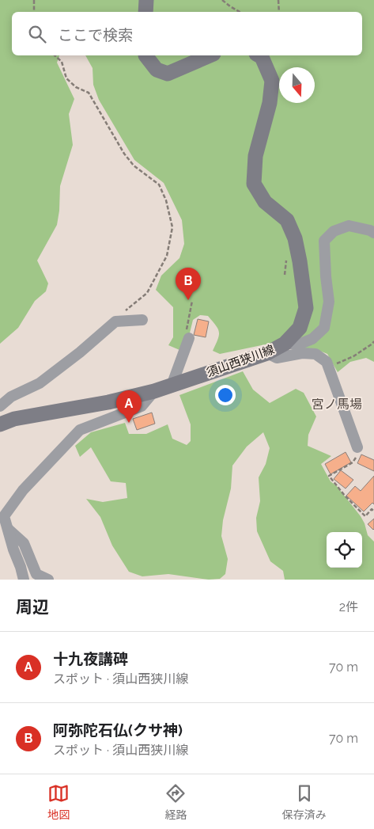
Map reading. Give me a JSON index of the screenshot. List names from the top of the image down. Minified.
{"streets":{"main road":["須山西狭川線"]},"districts":["宮ノ馬場"],"north":"bottom","page":{"search":"ここで検索","pins":["B","A"],"heading":["周辺","2件"],"list":[{"mark":"A","name":"十九夜講碑","note":"スポット · 須山西狭川線","value":"70 m"},{"mark":"B","name":"阿弥陀石仏(クサ神)","note":"スポット · 須山西狭川線","value":"70 m"}],"nav":["地図","経路","保存済み"]}}
